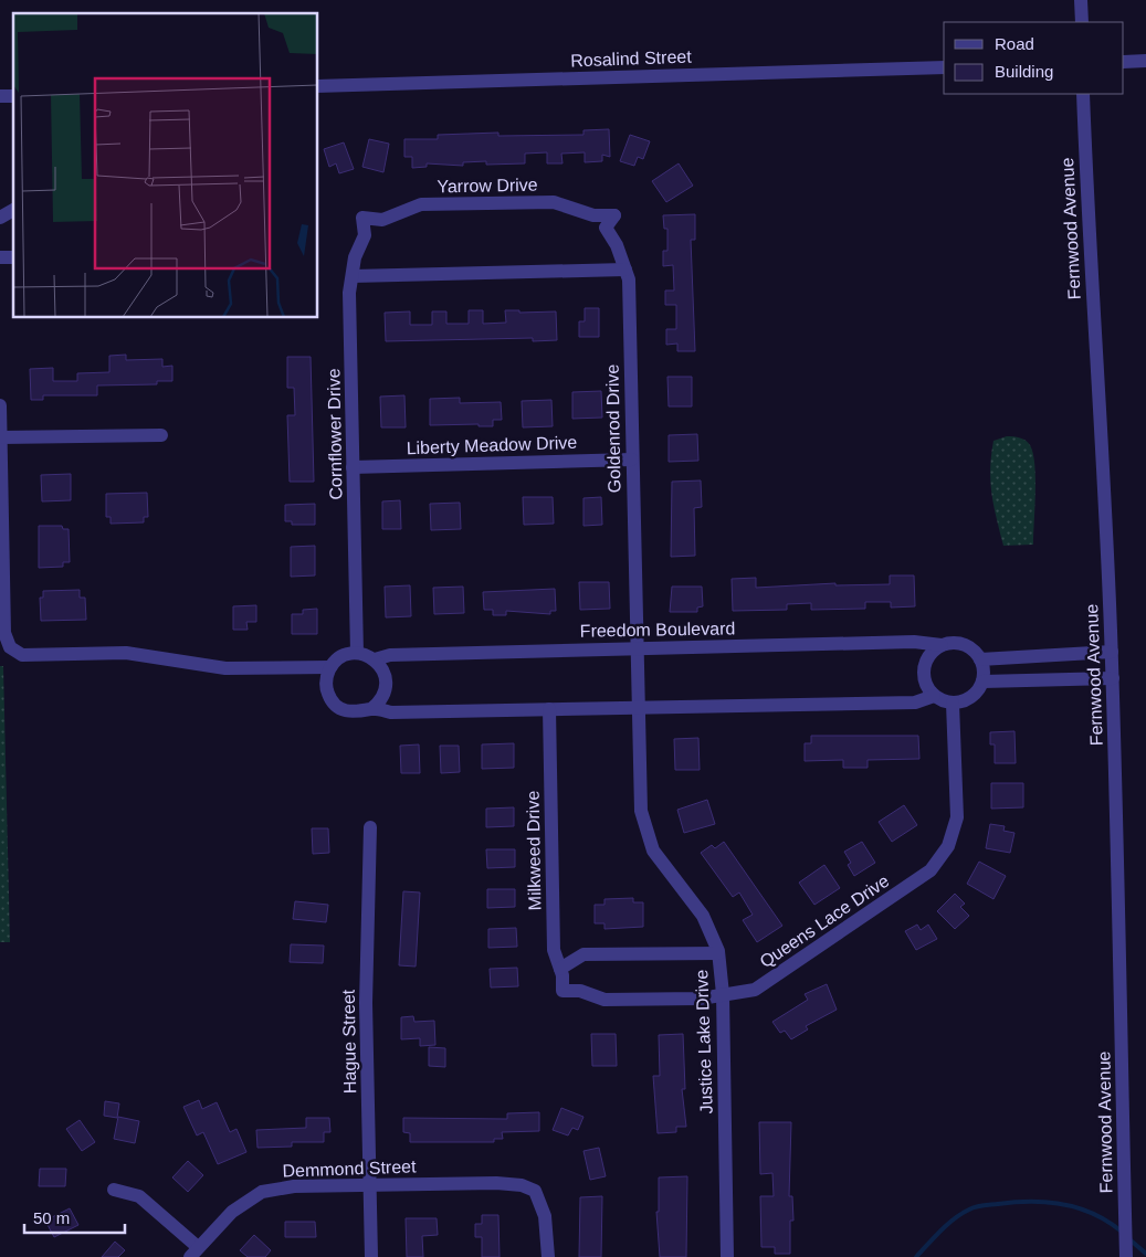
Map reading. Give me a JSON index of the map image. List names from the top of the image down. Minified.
{"streets":{"street":["Rosalind Street","Yarrow Drive","Fernwood Avenue","Goldenrod Drive","Cornflower Drive","Liberty Meadow Drive","Freedom Boulevard","Milkweed Drive","Queens Lace Drive","Hague Street","Justice Lake Drive","Demmond Street"]},"crossings":[["Yarrow Drive","Goldenrod Drive"],["Yarrow Drive","Cornflower Drive"],["Goldenrod Drive","Liberty Meadow Drive"],["Goldenrod Drive","Freedom Boulevard"],["Goldenrod Drive","Justice Lake Drive"],["Cornflower Drive","Liberty Meadow Drive"],["Cornflower Drive","Freedom Boulevard"],["Freedom Boulevard","Queens Lace Drive"],["Freedom Boulevard","Justice Lake Drive"],["Milkweed Drive","Queens Lace Drive"],["Queens Lace Drive","Justice Lake Drive"],["Hague Street","Demmond Street"]],"legend":["Road","Building"],"scale_bar":"50 m"}
